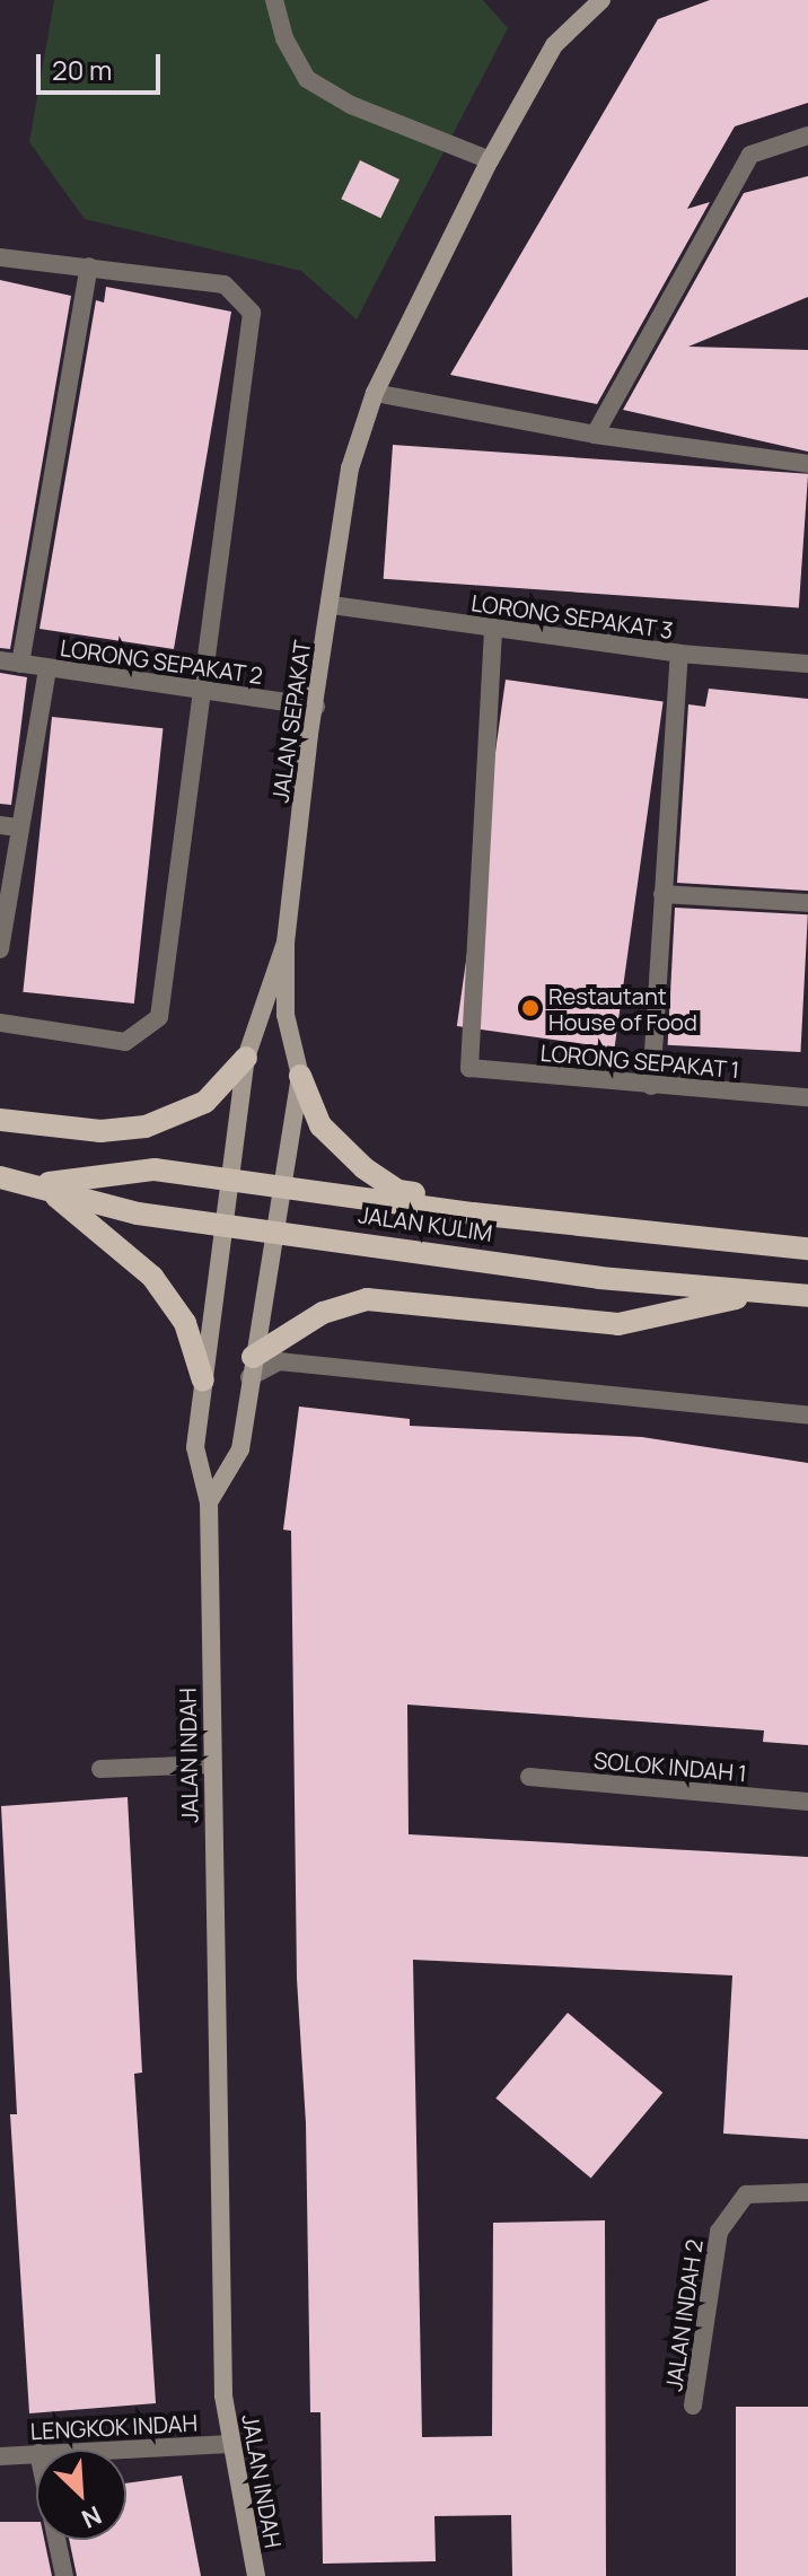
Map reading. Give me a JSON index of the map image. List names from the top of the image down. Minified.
{"streets":{"main road":["JALAN KULIM"],"street":["LORONG SEPAKAT 3","LORONG SEPAKAT 2","JALAN SEPAKAT","LORONG SEPAKAT 1","JALAN INDAH","SOLOK INDAH 1","JALAN INDAH 2","LENGKOK INDAH"]},"crossings":[["LORONG SEPAKAT 3","JALAN SEPAKAT"],["LORONG SEPAKAT 3","LORONG SEPAKAT 1"],["LORONG SEPAKAT 2","JALAN SEPAKAT"],["JALAN SEPAKAT","JALAN KULIM"],["JALAN SEPAKAT","JALAN INDAH"],["JALAN KULIM","JALAN INDAH"],["JALAN INDAH","LENGKOK INDAH"]],"places":["Restautant House of Food"],"scale_bar":"20 m","north":"bottom right"}
